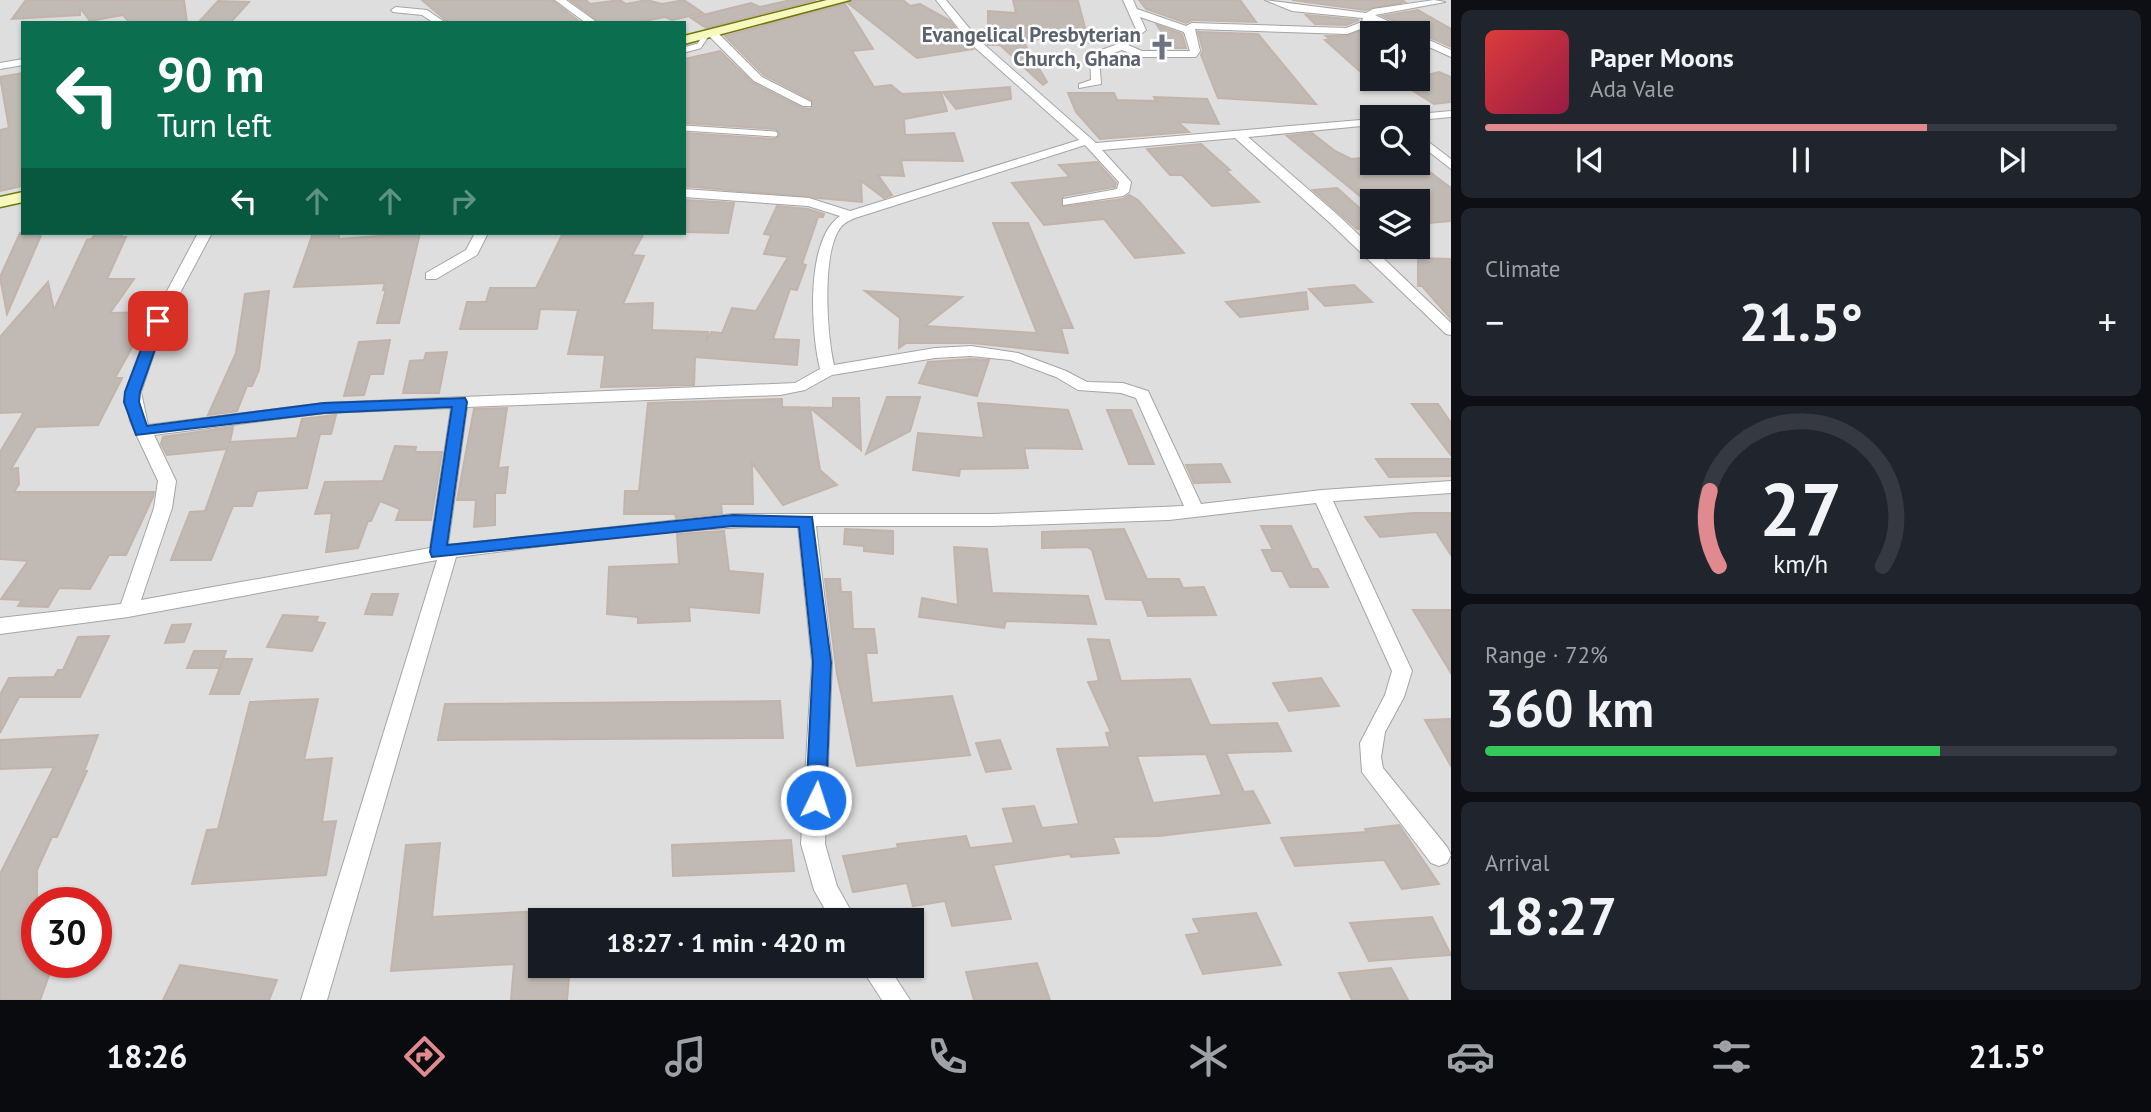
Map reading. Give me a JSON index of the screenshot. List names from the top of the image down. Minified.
{"places":{"church":["Evangelical Presbyterian Church, Ghana"]},"page":{"turn":["90 m","Turn left"],"song":["Paper Moons","Ada Vale"],"tile":["Climate",["Range · 72%","360 km"],["Arrival","18:27"]],"heat":["−","21.5°","+"],"limit":"30","trip":"18:27 · 1 min · 420 m","tabs":["18:26","21.5°"],"gauge":["27","km/h"]}}
